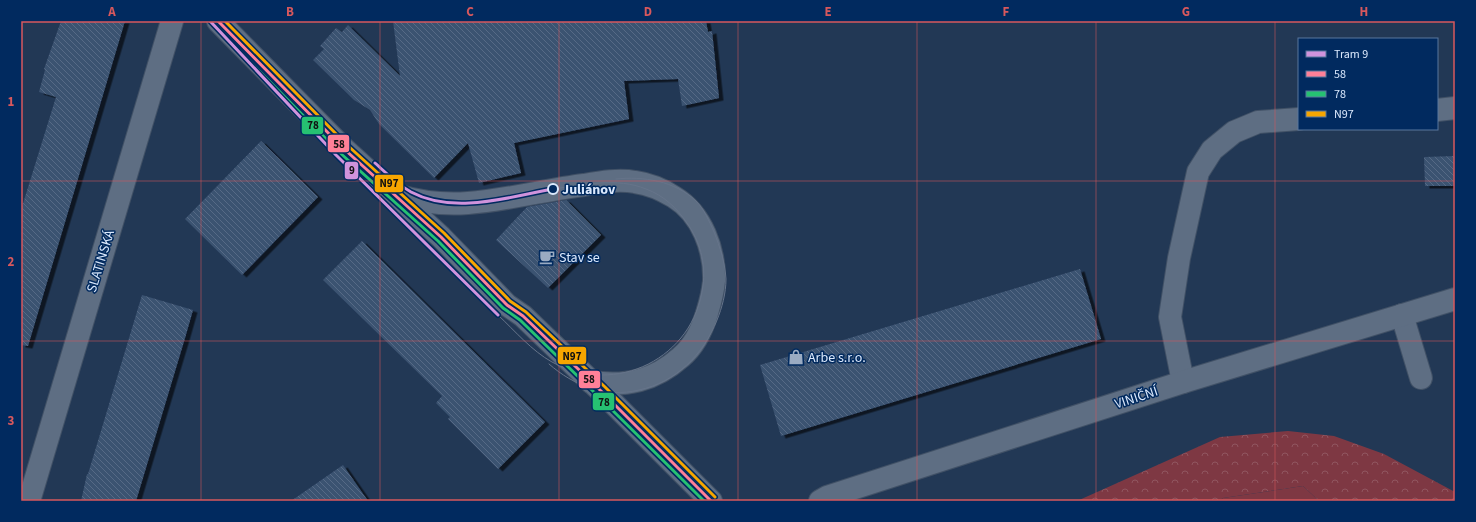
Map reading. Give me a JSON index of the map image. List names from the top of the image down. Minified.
{"streets":{"street":["SLATINSKÁ","VINIČNÍ"]},"places":{"other":["Juliánov"],"cafe":["Stav se"],"shop":["Arbe s.r.o."]},"lines":["tram line 9","transit line 58","transit line N97","transit line 78"],"legend":["Tram 9","58","78","N97"],"grid":{"columns":["A","B","C","D","E","F","G","H"],"rows":["1","2","3"]}}
